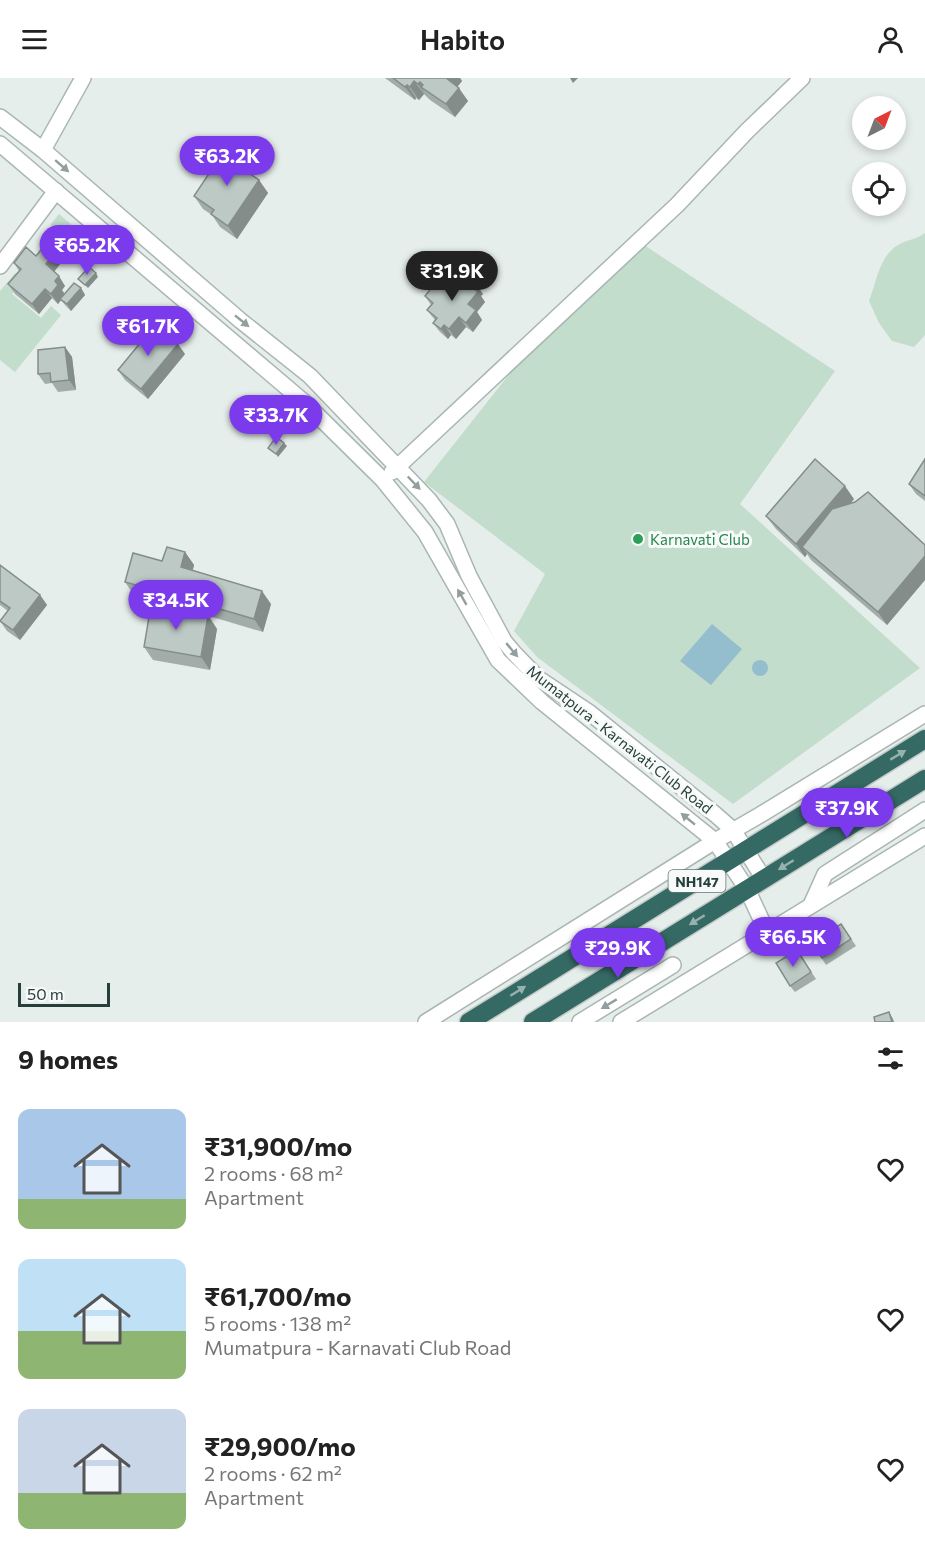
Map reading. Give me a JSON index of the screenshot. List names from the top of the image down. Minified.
{"streets":{"highway":["NH147"],"street":["Mumatpura - Karnavati Club Road"]},"crossings":[["Mumatpura - Karnavati Club Road","NH147"]],"places":["Karnavati Club"],"scale_bar":"50 m","north":"top right","page":{"header":"Habito","price":["₹63.2K","₹65.2K","₹31.9K","₹61.7K","₹33.7K","₹34.5K","₹37.9K","₹66.5K","₹29.9K"],"scale":"50 m","heading":"9 homes","list":[{"name":"₹31,900/mo","note":"2 rooms · 68 m² · Apartment"},{"name":"₹61,700/mo","note":"5 rooms · 138 m² · Mumatpura - Karnavati Club Road"},{"name":"₹29,900/mo","note":"2 rooms · 62 m² · Apartment"}]}}
